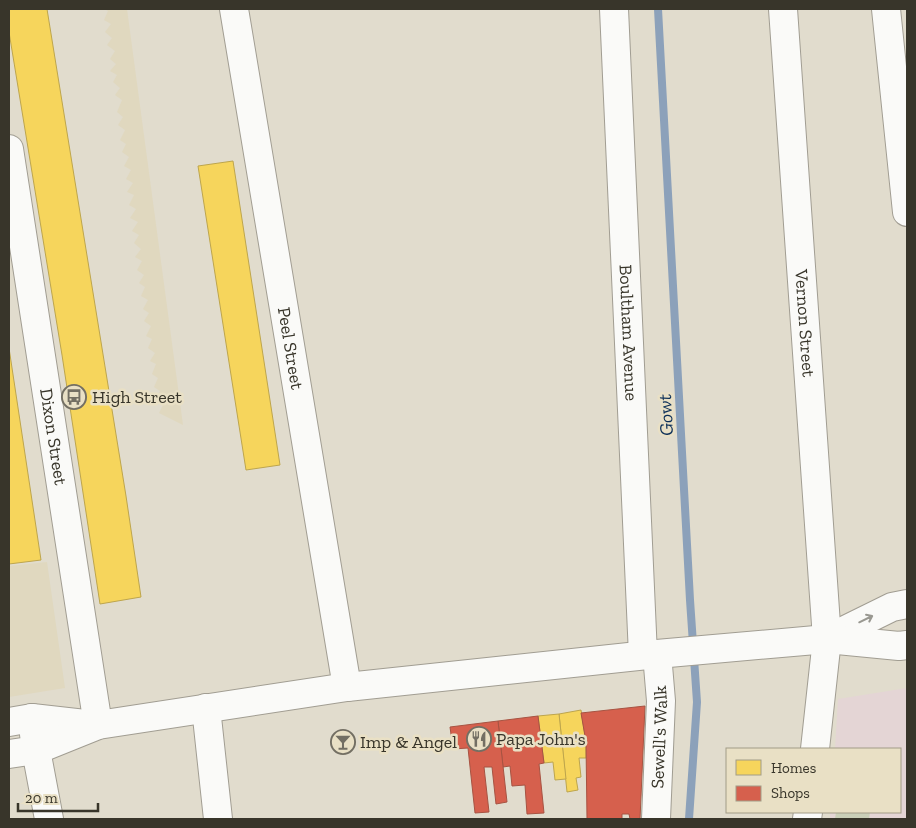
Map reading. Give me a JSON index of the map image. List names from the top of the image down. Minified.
{"streets":{"street":["Vernon Street","Boultham Avenue","Peel Street","Dixon Street","Sewell's Walk"]},"crossings":[["Boultham Avenue","Sewell's Walk"]],"water":["Gowt"],"places":{"bus stop":["High Street"],"restaurant":["Papa John's"],"bar":["Imp & Angel"]},"legend":["Homes","Shops"],"scale_bar":"20 m"}
